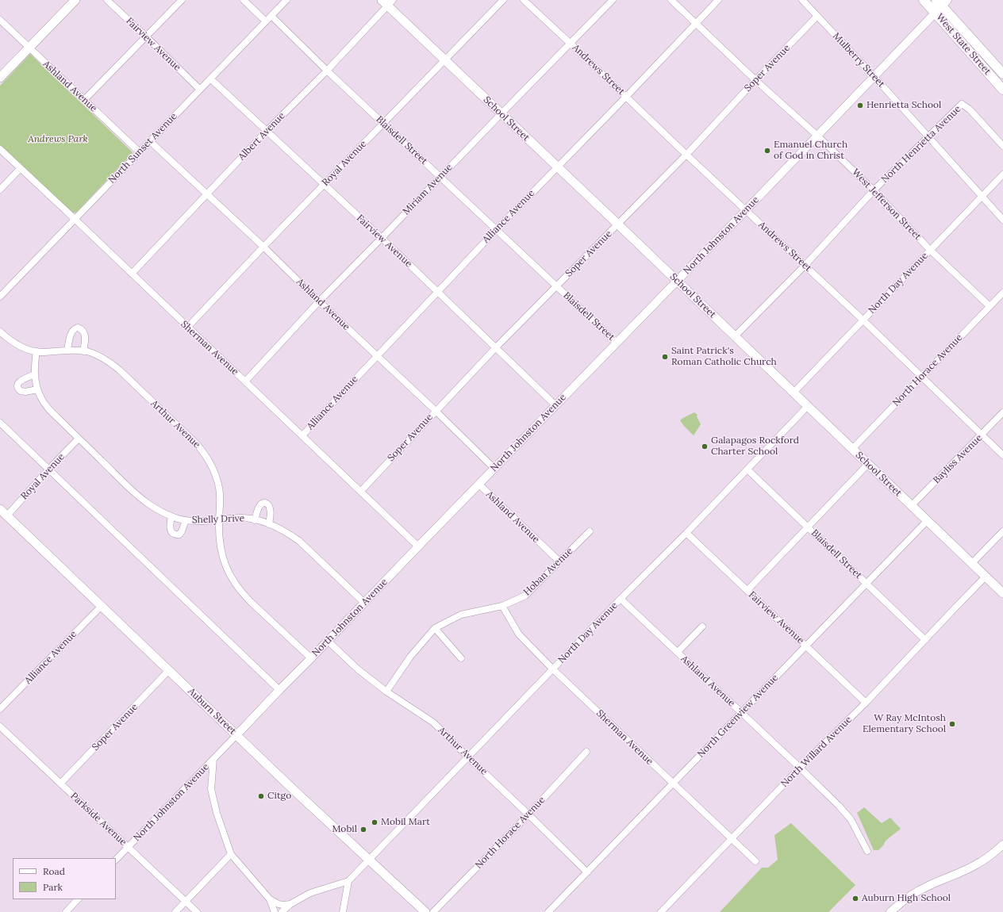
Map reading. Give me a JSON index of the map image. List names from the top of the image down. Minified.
{"streets":{"main road":["West State Street","School Street","Auburn Street"],"street":["Fairview Avenue","Mulberry Street","Soper Avenue","Andrews Street","Ashland Avenue","Albert Avenue","Blaisdell Street","North Henrietta Avenue","North Sunset Avenue","Royal Avenue","Miriam Avenue","West Jefferson Street","Alliance Avenue","North Johnston Avenue","North Day Avenue","Sherman Avenue","North Horace Avenue","Arthur Avenue","Bayliss Avenue","Shelly Drive","Hoban Avenue","North Greenview Avenue","North Willard Avenue","Parkside Avenue"]},"crossings":[["Fairview Avenue","Soper Avenue"],["Fairview Avenue","Albert Avenue"],["Fairview Avenue","North Sunset Avenue"],["Fairview Avenue","Royal Avenue"],["Fairview Avenue","Miriam Avenue"],["Fairview Avenue","Alliance Avenue"],["Fairview Avenue","North Johnston Avenue"],["Fairview Avenue","North Day Avenue"],["Fairview Avenue","North Greenview Avenue"],["Fairview Avenue","North Willard Avenue"],["West State Street","North Johnston Avenue"],["Mulberry Street","Soper Avenue"],["Mulberry Street","North Henrietta Avenue"],["Mulberry Street","North Johnston Avenue"],["Mulberry Street","North Day Avenue"],["Soper Avenue","Andrews Street"],["Soper Avenue","Ashland Avenue"],["Soper Avenue","School Street"],["Soper Avenue","Blaisdell Street"],["Soper Avenue","West Jefferson Street"],["Soper Avenue","Sherman Avenue"],["Soper Avenue","Auburn Street"],["Soper Avenue","Parkside Avenue"],["Andrews Street","North Henrietta Avenue"],["Andrews Street","Miriam Avenue"],["Andrews Street","Alliance Avenue"],["Andrews Street","North Johnston Avenue"],["Andrews Street","North Day Avenue"],["Andrews Street","North Horace Avenue"],["Andrews Street","Bayliss Avenue"],["Ashland Avenue","Albert Avenue"],["Ashland Avenue","North Sunset Avenue"],["Ashland Avenue","Royal Avenue"],["Ashland Avenue","Miriam Avenue"],["Ashland Avenue","Alliance Avenue"],["Ashland Avenue","North Johnston Avenue"],["Ashland Avenue","North Day Avenue"],["Ashland Avenue","Hoban Avenue"],["Ashland Avenue","North Greenview Avenue"],["Ashland Avenue","North Willard Avenue"],["School Street","Albert Avenue"],["School Street","North Henrietta Avenue"],["School Street","Royal Avenue"],["School Street","Miriam Avenue"],["School Street","Alliance Avenue"],["School Street","North Johnston Avenue"],["School Street","North Day Avenue"],["School Street","North Horace Avenue"],["School Street","Bayliss Avenue"],["School Street","North Greenview Avenue"],["School Street","North Willard Avenue"],["Albert Avenue","Blaisdell Street"],["Albert Avenue","Sherman Avenue"],["Blaisdell Street","North Sunset Avenue"],["Blaisdell Street","Royal Avenue"],["Blaisdell Street","Miriam Avenue"],["Blaisdell Street","Alliance Avenue"],["Blaisdell Street","North Johnston Avenue"],["Blaisdell Street","North Day Avenue"],["Blaisdell Street","North Greenview Avenue"],["Blaisdell Street","North Willard Avenue"],["North Henrietta Avenue","West Jefferson Street"],["North Sunset Avenue","Sherman Avenue"],["Royal Avenue","Sherman Avenue"],["Royal Avenue","Shelly Drive"],["Royal Avenue","Auburn Street"],["Miriam Avenue","Sherman Avenue"],["West Jefferson Street","Alliance Avenue"],["West Jefferson Street","North Johnston Avenue"],["West Jefferson Street","North Day Avenue"],["West Jefferson Street","North Horace Avenue"],["Alliance Avenue","Sherman Avenue"],["Alliance Avenue","Auburn Street"],["North Johnston Avenue","Sherman Avenue"],["North Johnston Avenue","Arthur Avenue"],["North Johnston Avenue","Shelly Drive"],["North Johnston Avenue","Auburn Street"],["North Johnston Avenue","Parkside Avenue"],["North Day Avenue","Sherman Avenue"],["North Day Avenue","Arthur Avenue"],["North Day Avenue","Auburn Street"],["Sherman Avenue","Hoban Avenue"],["Sherman Avenue","North Greenview Avenue"],["Sherman Avenue","North Willard Avenue"],["North Horace Avenue","Arthur Avenue"],["Arthur Avenue","Shelly Drive"],["Arthur Avenue","Hoban Avenue"],["Arthur Avenue","North Greenview Avenue"]],"parks":["Andrews Park"],"places":["Henrietta School","Emanuel Church of God in Christ","Saint Patrick's Roman Catholic Church","Galapagos Rockford Charter School","W Ray McIntosh Elementary School","Citgo","Mobil Mart","Mobil","Auburn High School"],"legend":["Road","Park"]}
